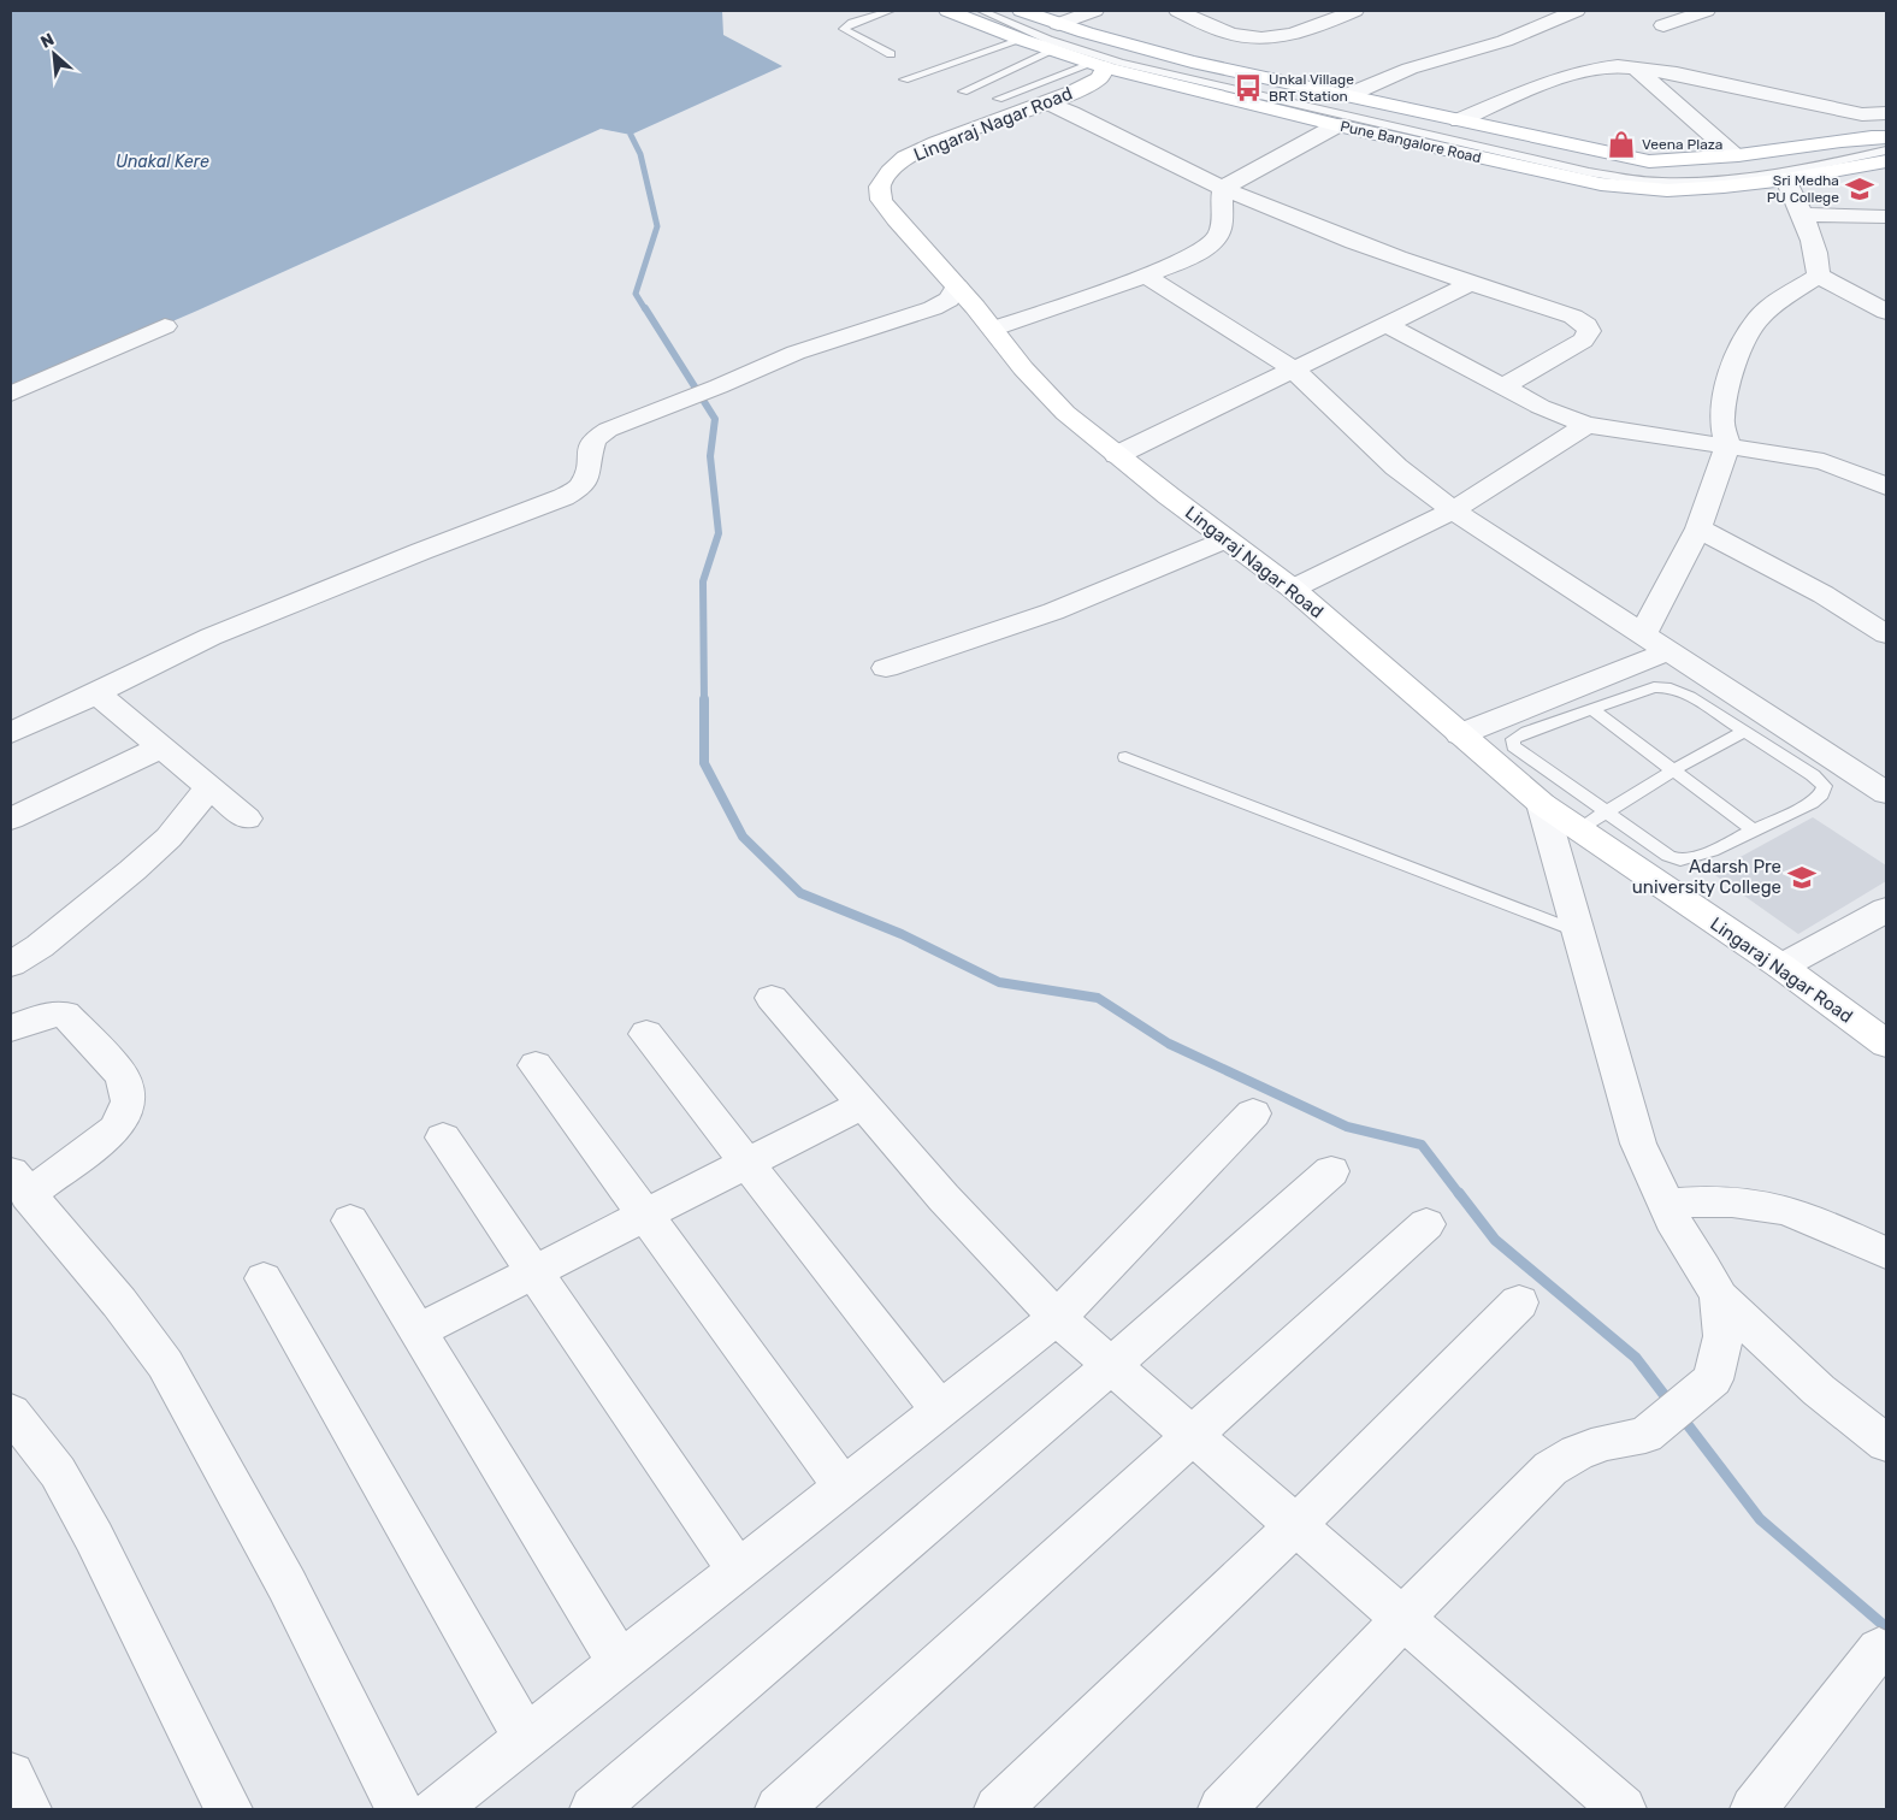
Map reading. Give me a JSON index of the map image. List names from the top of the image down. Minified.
{"streets":{"main road":["Lingaraj Nagar Road","Pune Bangalore Road"]},"crossings":[["Lingaraj Nagar Road","Pune Bangalore Road"]],"water":["Unakal Kere"],"places":{"bus stop":["Unkal Village BRT Station"],"shop":["Veena Plaza"],"school or university":["Sri Medha PU College","Adarsh Pre university College"]},"north":"top left"}
